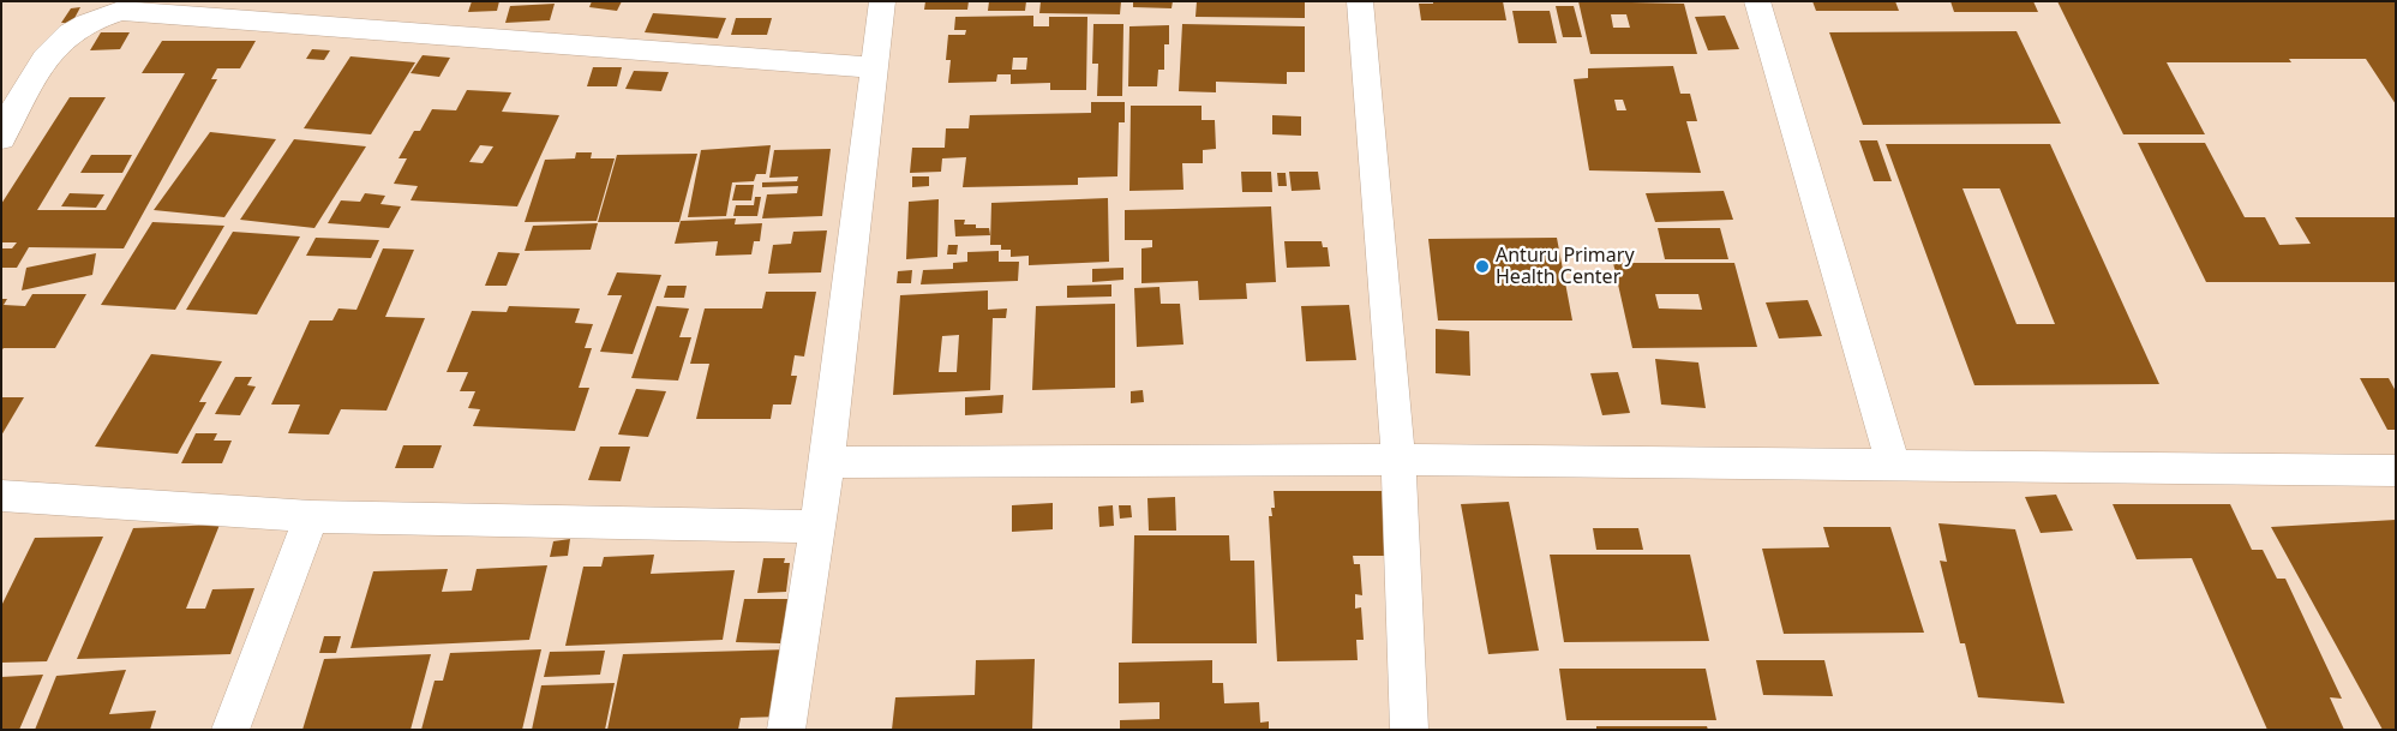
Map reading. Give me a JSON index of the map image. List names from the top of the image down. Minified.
{"places":["Anturu Primary Health Center"]}
